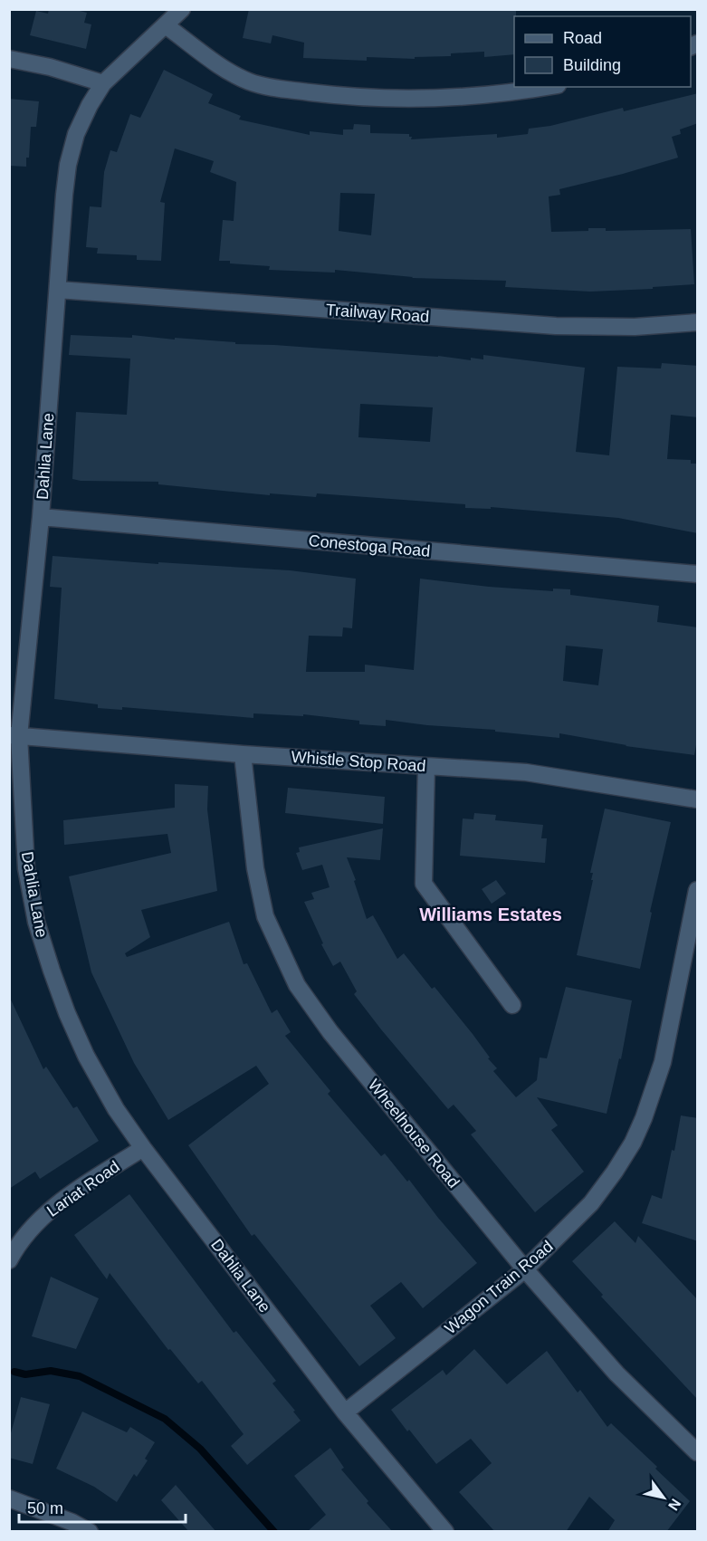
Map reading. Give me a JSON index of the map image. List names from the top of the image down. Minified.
{"streets":{"street":["Trailway Road","Dahlia Lane","Conestoga Road","Whistle Stop Road","Wheelhouse Road","Lariat Road","Wagon Train Road"]},"crossings":[["Trailway Road","Dahlia Lane"],["Dahlia Lane","Conestoga Road"],["Dahlia Lane","Whistle Stop Road"],["Dahlia Lane","Lariat Road"],["Dahlia Lane","Wagon Train Road"],["Whistle Stop Road","Wheelhouse Road"],["Wheelhouse Road","Wagon Train Road"]],"districts":["Williams Estates"],"legend":["Road","Building"],"scale_bar":"50 m","north":"bottom right"}
